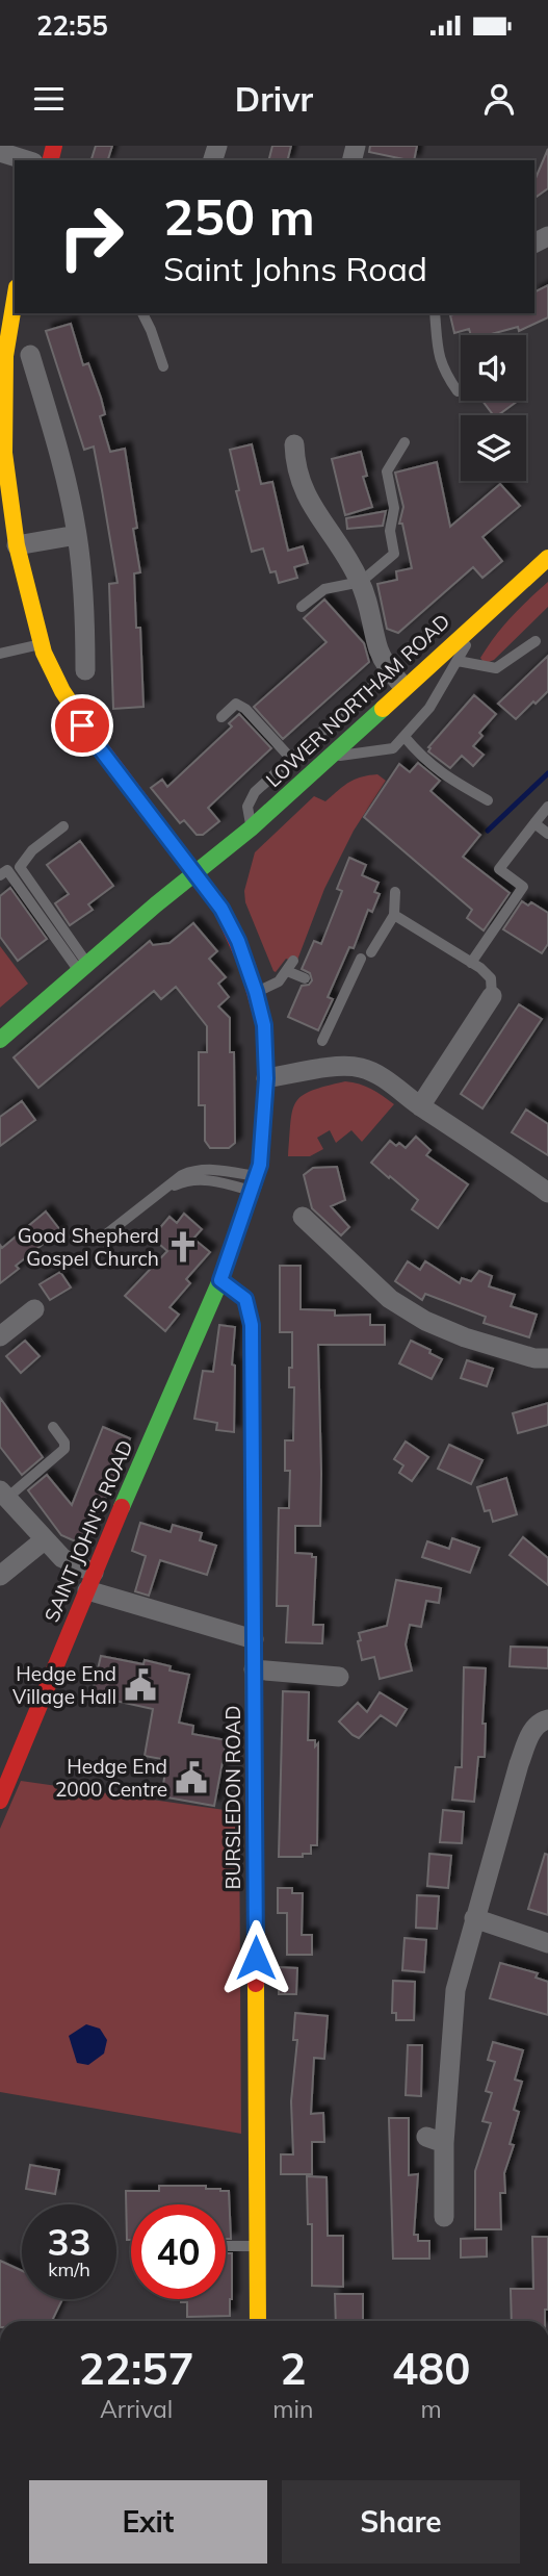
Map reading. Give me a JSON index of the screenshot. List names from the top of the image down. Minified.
{"streets":{"street":["LOWER NORTHAM ROAD","SAINT JOHN'S ROAD","BURSLEDON ROAD"]},"crossings":[["LOWER NORTHAM ROAD","SAINT JOHN'S ROAD"],["SAINT JOHN'S ROAD","BURSLEDON ROAD"]],"places":{"church":["Good Shepherd Gospel Church"],"public building":["Hedge End Village Hall","Hedge End 2000 Centre"]},"page":{"status":"22:55","header":"Drivr","turn":["250 m","Saint Johns Road"],"speed":"33 km/h","limit":"40","eta":["22:57","Arrival","2","min","480","m"],"buttons":["Exit","Share"]}}
